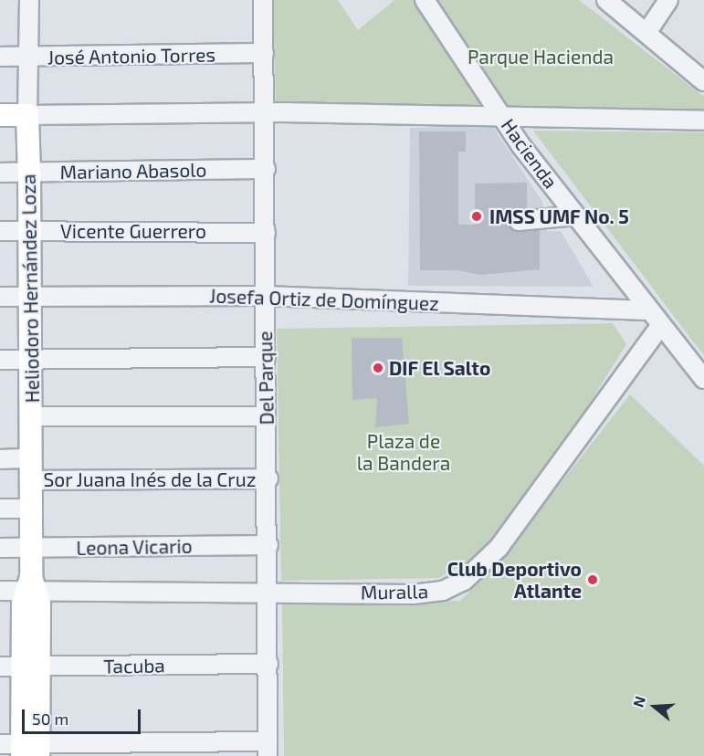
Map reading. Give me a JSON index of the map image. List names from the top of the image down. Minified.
{"streets":{"main road":["Heliodoro Hernández Loza"],"street":["José Antonio Torres","Hacienda","Mariano Abasolo","Vicente Guerrero","Josefa Ortiz de Domínguez","Del Parque","Sor Juana Inés de la Cruz","Leona Vicario","Muralla","Tacuba"]},"crossings":[["José Antonio Torres","Heliodoro Hernández Loza"],["José Antonio Torres","Del Parque"],["Hacienda","Josefa Ortiz de Domínguez"],["Hacienda","Muralla"],["Mariano Abasolo","Heliodoro Hernández Loza"],["Mariano Abasolo","Del Parque"],["Vicente Guerrero","Heliodoro Hernández Loza"],["Vicente Guerrero","Del Parque"],["Heliodoro Hernández Loza","Josefa Ortiz de Domínguez"],["Heliodoro Hernández Loza","Sor Juana Inés de la Cruz"],["Heliodoro Hernández Loza","Leona Vicario"],["Heliodoro Hernández Loza","Muralla"],["Heliodoro Hernández Loza","Tacuba"],["Josefa Ortiz de Domínguez","Del Parque"],["Del Parque","Sor Juana Inés de la Cruz"],["Del Parque","Leona Vicario"],["Del Parque","Muralla"],["Del Parque","Tacuba"]],"parks":["Parque Hacienda","Plaza de la Bandera"],"places":["IMSS UMF No. 5","DIF El Salto","Club Deportivo Atlante"],"scale_bar":"50 m","north":"left"}
